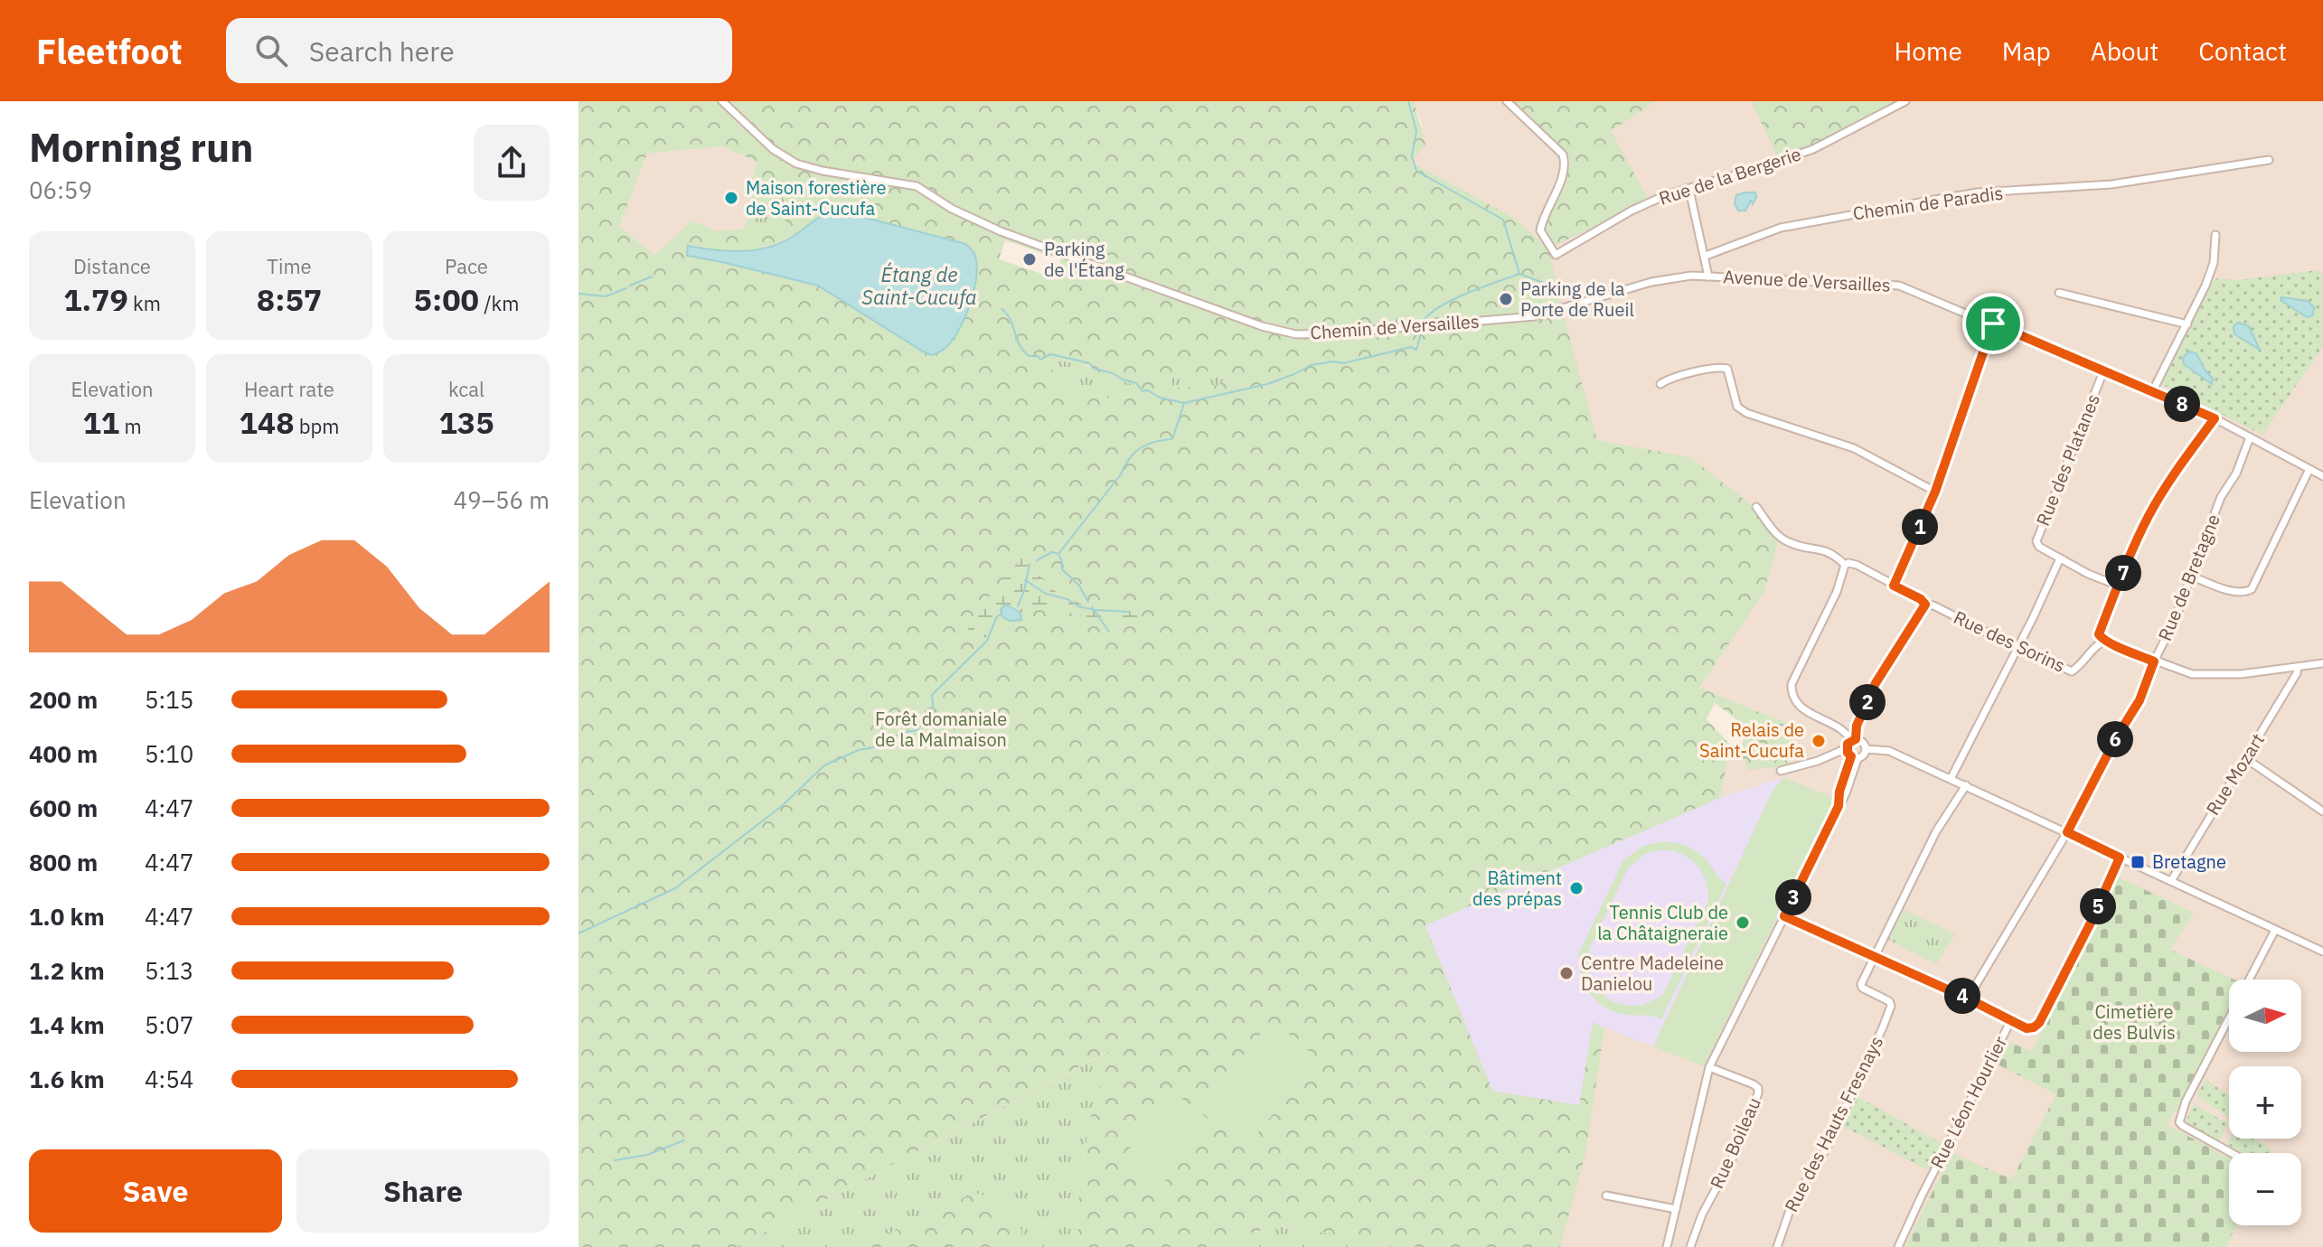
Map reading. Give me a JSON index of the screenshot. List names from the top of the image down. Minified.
{"streets":{"street":["Rue de la Bergerie","Chemin de Paradis","Avenue de Versailles","Chemin de Versailles","Rue des Platanes","Rue de Bretagne","Rue des Sorins","Rue Mozart","Rue Léon Hourlier","Rue des Hauts Fresnays","Rue Boileau"]},"crossings":[["Avenue de Versailles","Chemin de Versailles"],["Avenue de Versailles","Rue des Platanes"],["Avenue de Versailles","Rue de Bretagne"],["Rue Léon Hourlier","Rue des Hauts Fresnays"]],"water":["Étang de Saint-Cucufa"],"parks":["Forêt domaniale de la Malmaison","Cimetière des Bulvis"],"places":{"other":["Maison forestière de Saint-Cucufa","Parking de l'Étang","Parking de la Porte de Rueil","Relais de Saint-Cucufa","Bâtiment des prépas","Tennis Club de la Châtaigneraie","Centre Madeleine Danielou"],"transit":["Bretagne"]},"north":"right","page":{"header":"Fleetfoot","search":"Search here","nav":["Home","Map","About","Contact"],"heading":["Morning run","06:59"],"stats":[["Distance","1.79 km"],["Time","8:57"],["Pace","5:00 /km"],["Elevation","11 m"],["Heart rate","148 bpm"],["kcal","135"]],"pins":["8","1","7","2","6","3","5","4"],"chart":["Elevation","49–56 m"],"list":[{"name":"200 m","note":"5:15"},{"name":"400 m","note":"5:10"},{"name":"600 m","note":"4:47"},{"name":"800 m","note":"4:47"},{"name":"1.0 km","note":"4:47"},{"name":"1.2 km","note":"5:13"},{"name":"1.4 km","note":"5:07"},{"name":"1.6 km","note":"4:54"}],"map_buttons":["+","−"],"buttons":["Save","Share"]}}
